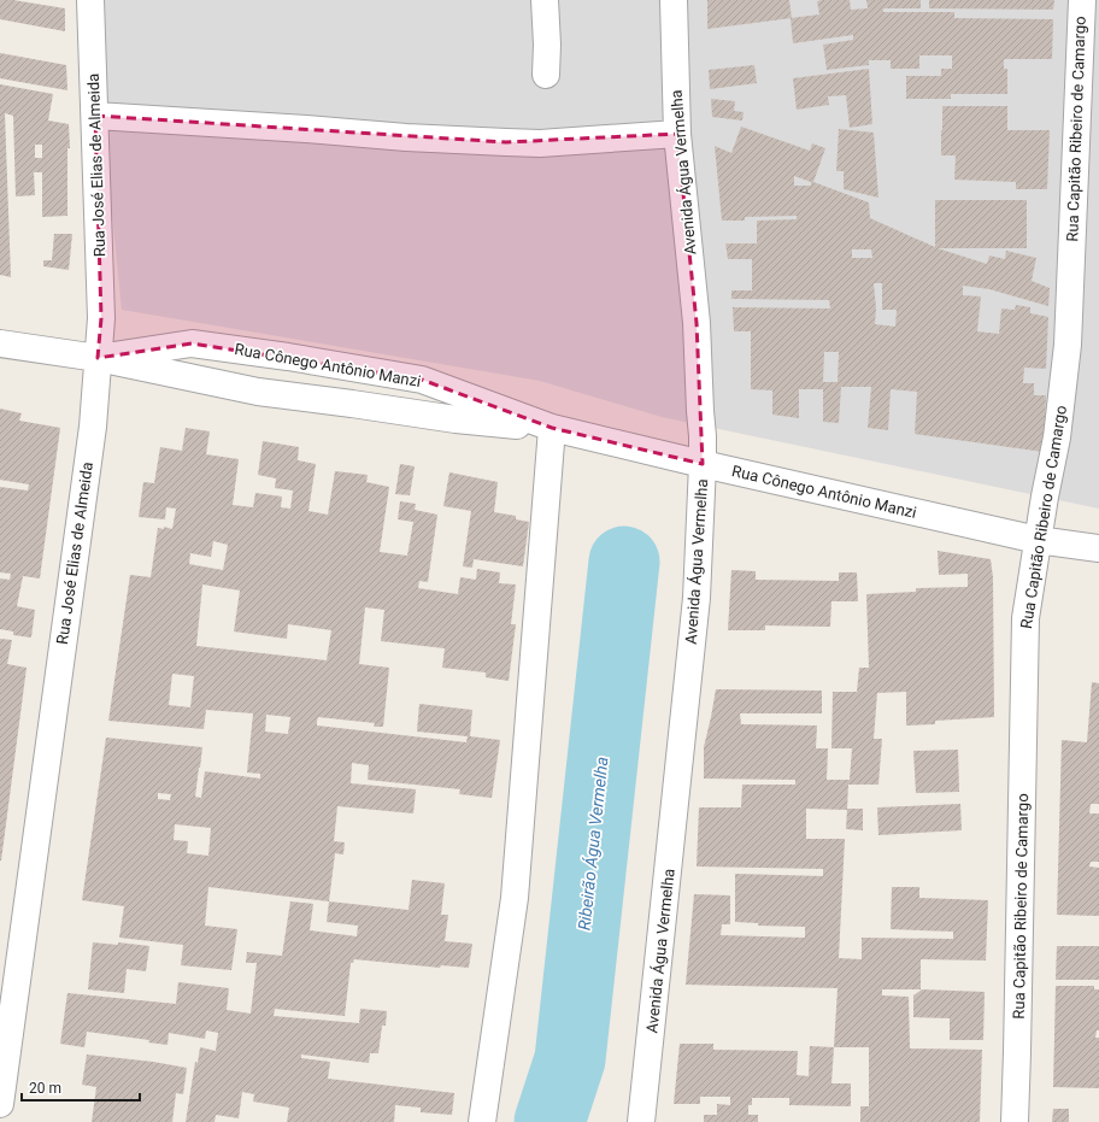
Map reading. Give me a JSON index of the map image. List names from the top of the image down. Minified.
{"streets":{"street":["Rua Capitão Ribeiro de Camargo","Rua José Elias de Almeida","Avenida Água Vermelha","Rua Cônego Antônio Manzi"]},"crossings":[["Rua Capitão Ribeiro de Camargo","Rua Cônego Antônio Manzi"],["Rua José Elias de Almeida","Rua Cônego Antônio Manzi"],["Avenida Água Vermelha","Rua Cônego Antônio Manzi"]],"water":["Ribeirão Água Vermelha"],"scale_bar":"20 m"}
